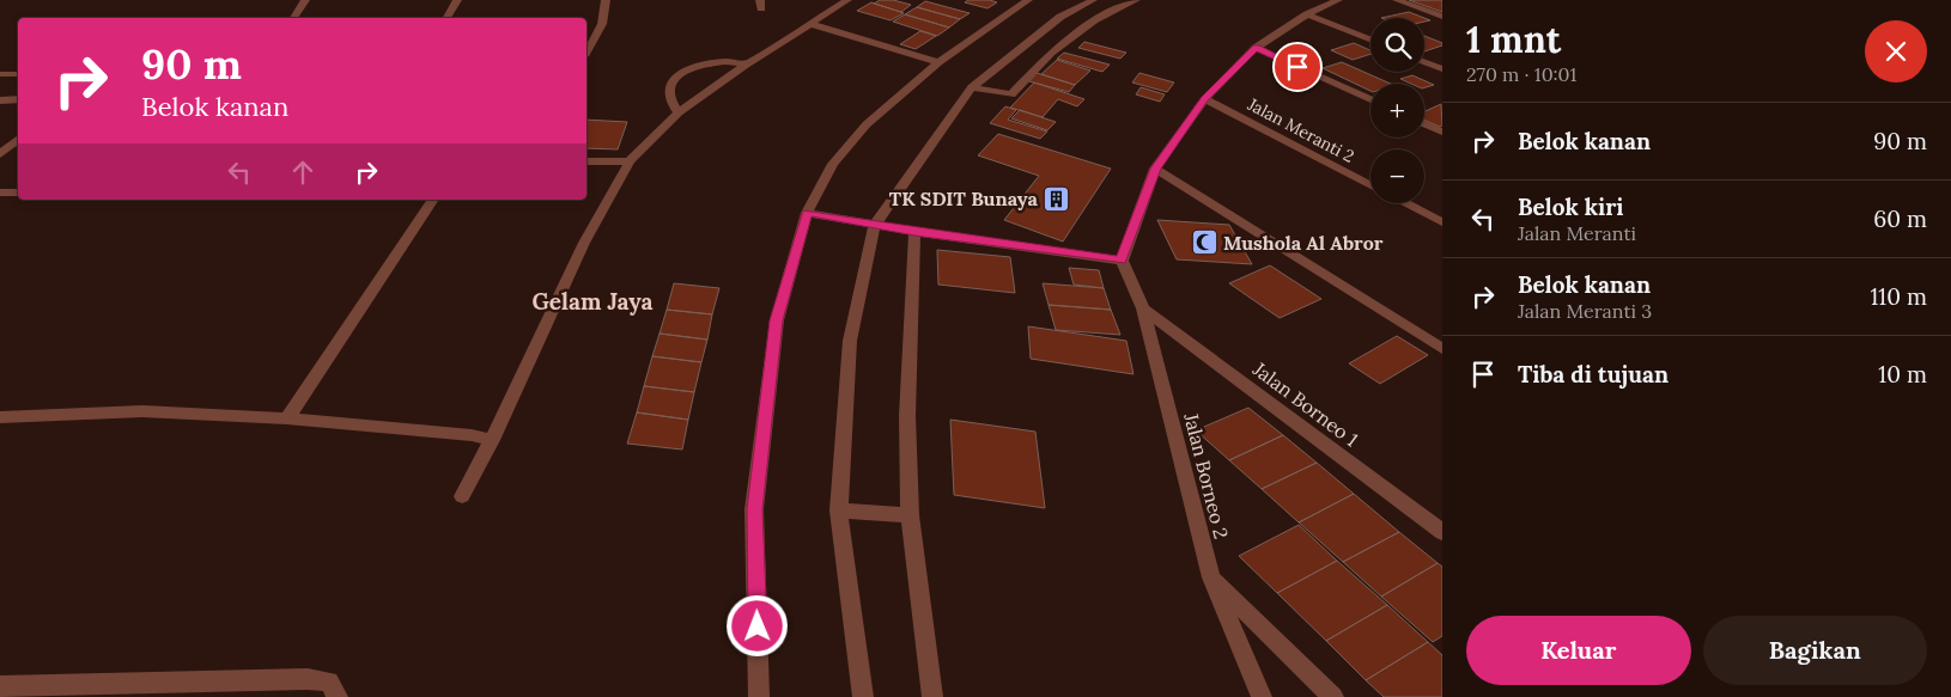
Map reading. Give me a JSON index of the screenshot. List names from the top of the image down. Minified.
{"streets":{"street":["Jalan Meranti 2","Jalan Borneo 1","Jalan Borneo 2"]},"crossings":[["Jalan Borneo 1","Jalan Borneo 2"]],"districts":["Gelam Jaya"],"places":{"building":["TK SDIT Bunaya"],"mosque":["Mushola Al Abror"]},"page":{"heading":["1 mnt","270 m · 10:01"],"map_buttons":["+","−"],"turn":["90 m","Belok kanan"],"list":[{"name":"Belok kanan","value":"90 m"},{"name":"Belok kiri","note":"Jalan Meranti","value":"60 m"},{"name":"Belok kanan","note":"Jalan Meranti 3","value":"110 m"},{"name":"Tiba di tujuan","value":"10 m"}],"buttons":["Keluar","Bagikan"]}}
